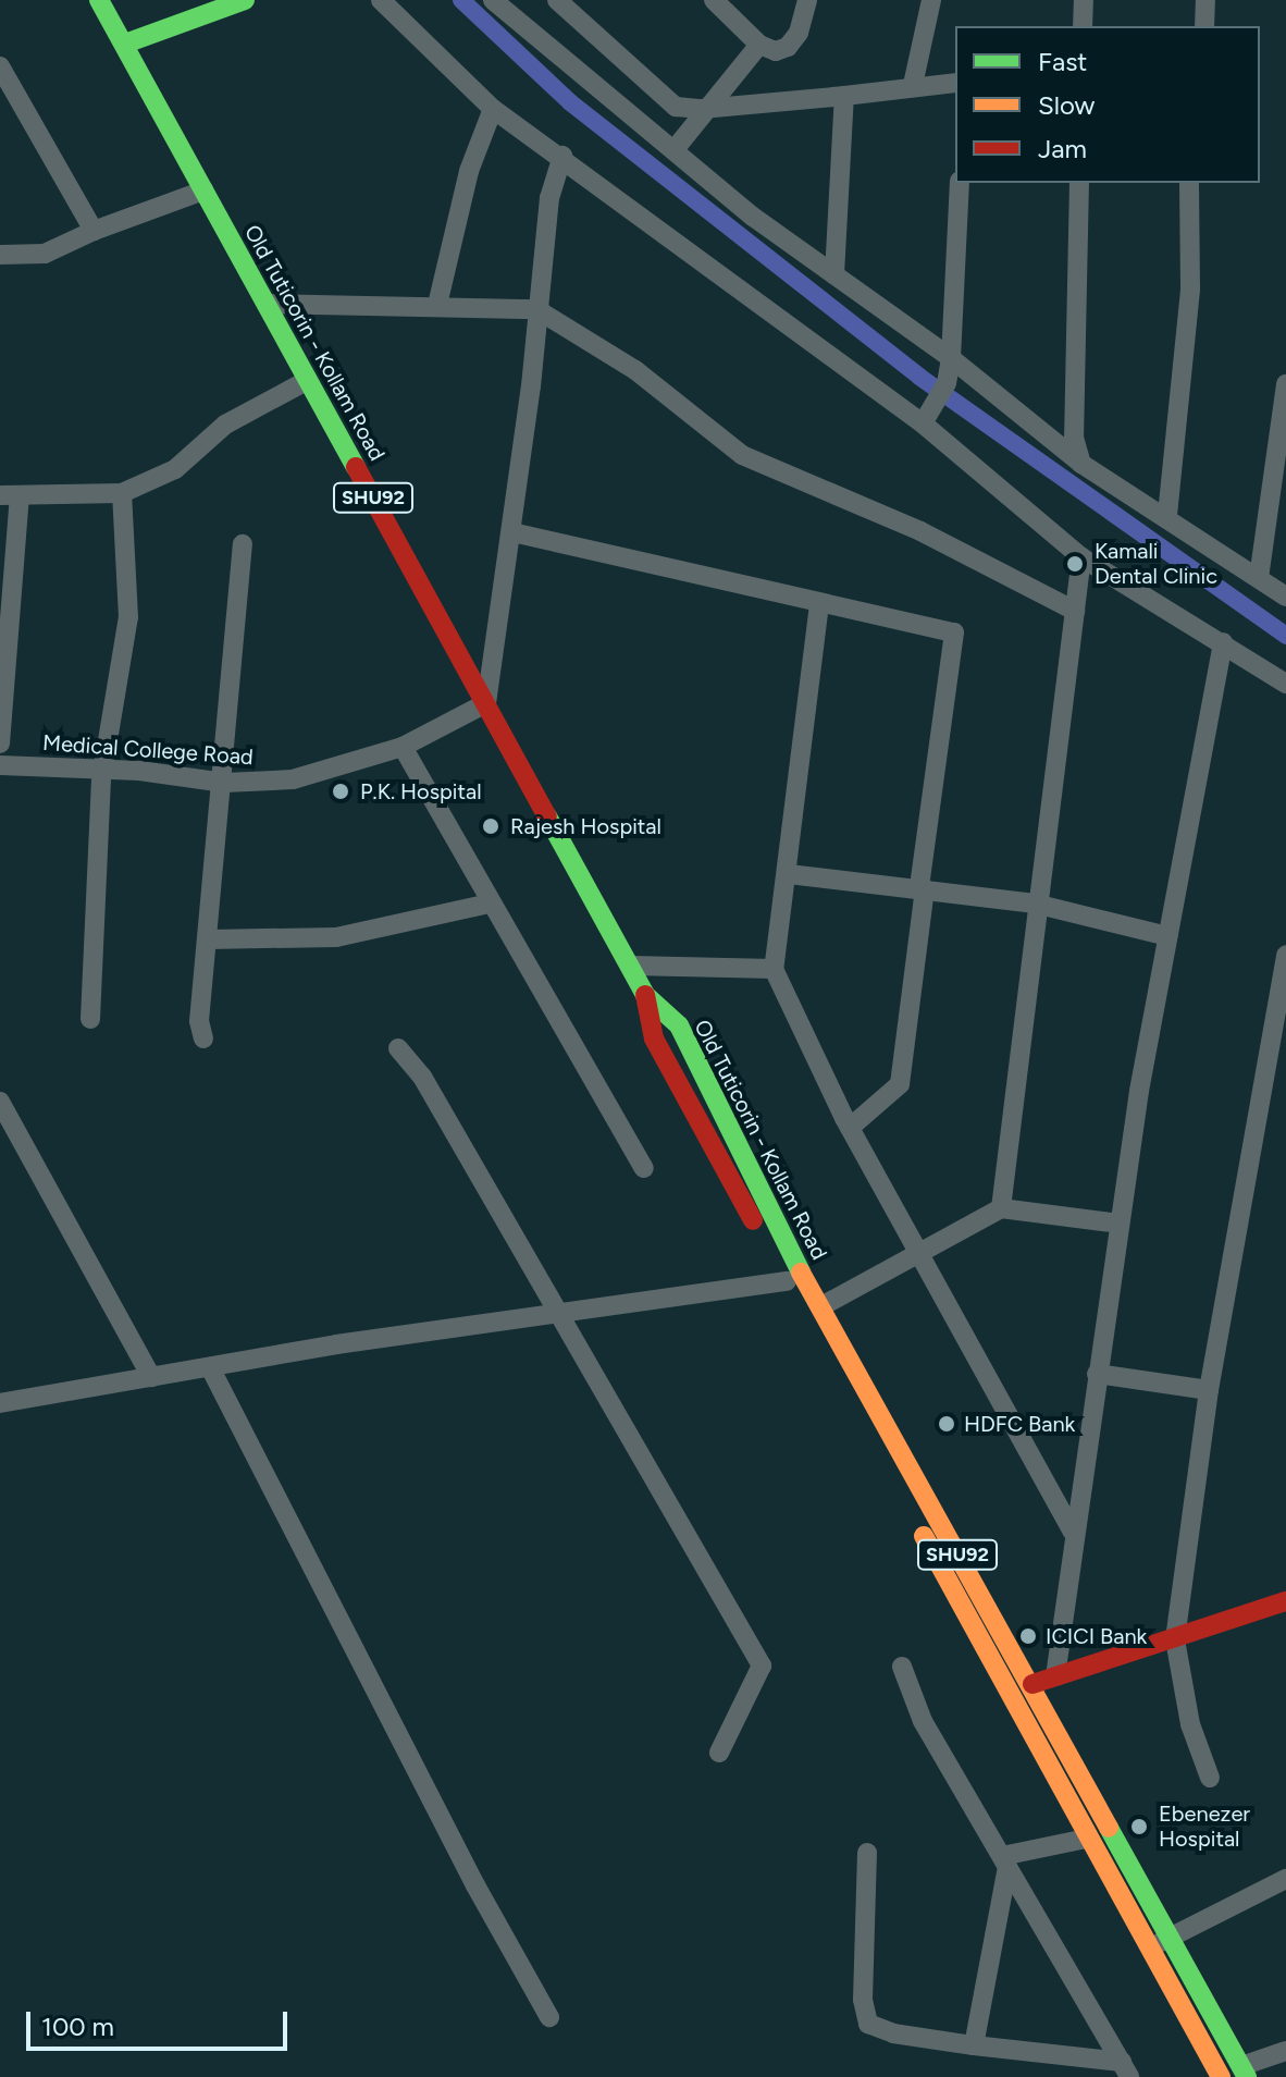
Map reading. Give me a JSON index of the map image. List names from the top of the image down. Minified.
{"streets":{"main road":["Old Tuticorin - Kollam Road","SHU92"],"street":["Medical College Road"]},"crossings":[["Old Tuticorin - Kollam Road","Medical College Road"]],"places":["Kamali Dental Clinic","P.K. Hospital","Rajesh Hospital","HDFC Bank","ICICI Bank","Ebenezer Hospital"],"legend":["Fast","Slow","Jam"],"scale_bar":"100 m"}
